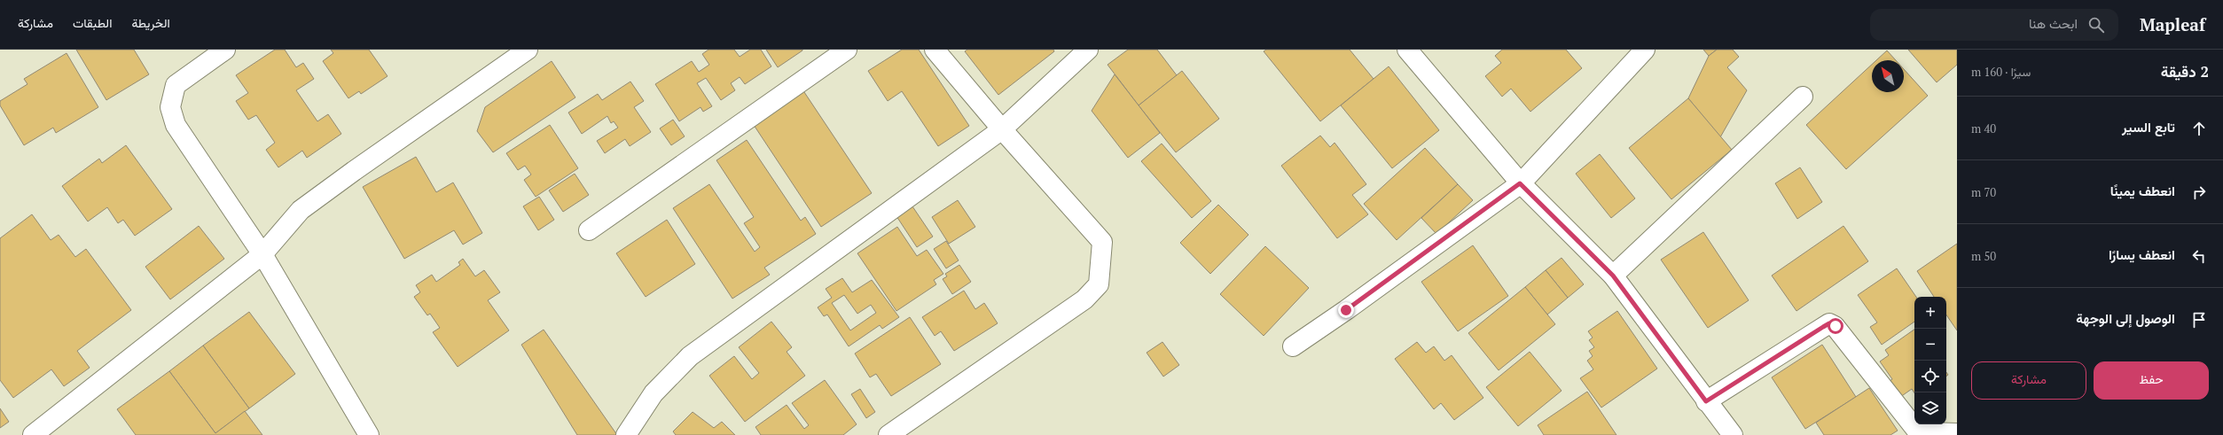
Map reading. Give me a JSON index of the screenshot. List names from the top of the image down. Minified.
{"north":"top left","page":{"header":"Mapleaf","search":"ابحث هنا","nav":["الخريطة","الطبقات","مشاركة"],"heading":["2 دقيقة","سيرًا · 160 m"],"list":[["تابع السير","40 m"],["انعطف يمينًا","70 m"],["انعطف يسارًا","50 m"],"الوصول إلى الوجهة"],"map_buttons":["+","−"],"buttons":["حفظ","مشاركة"]}}
